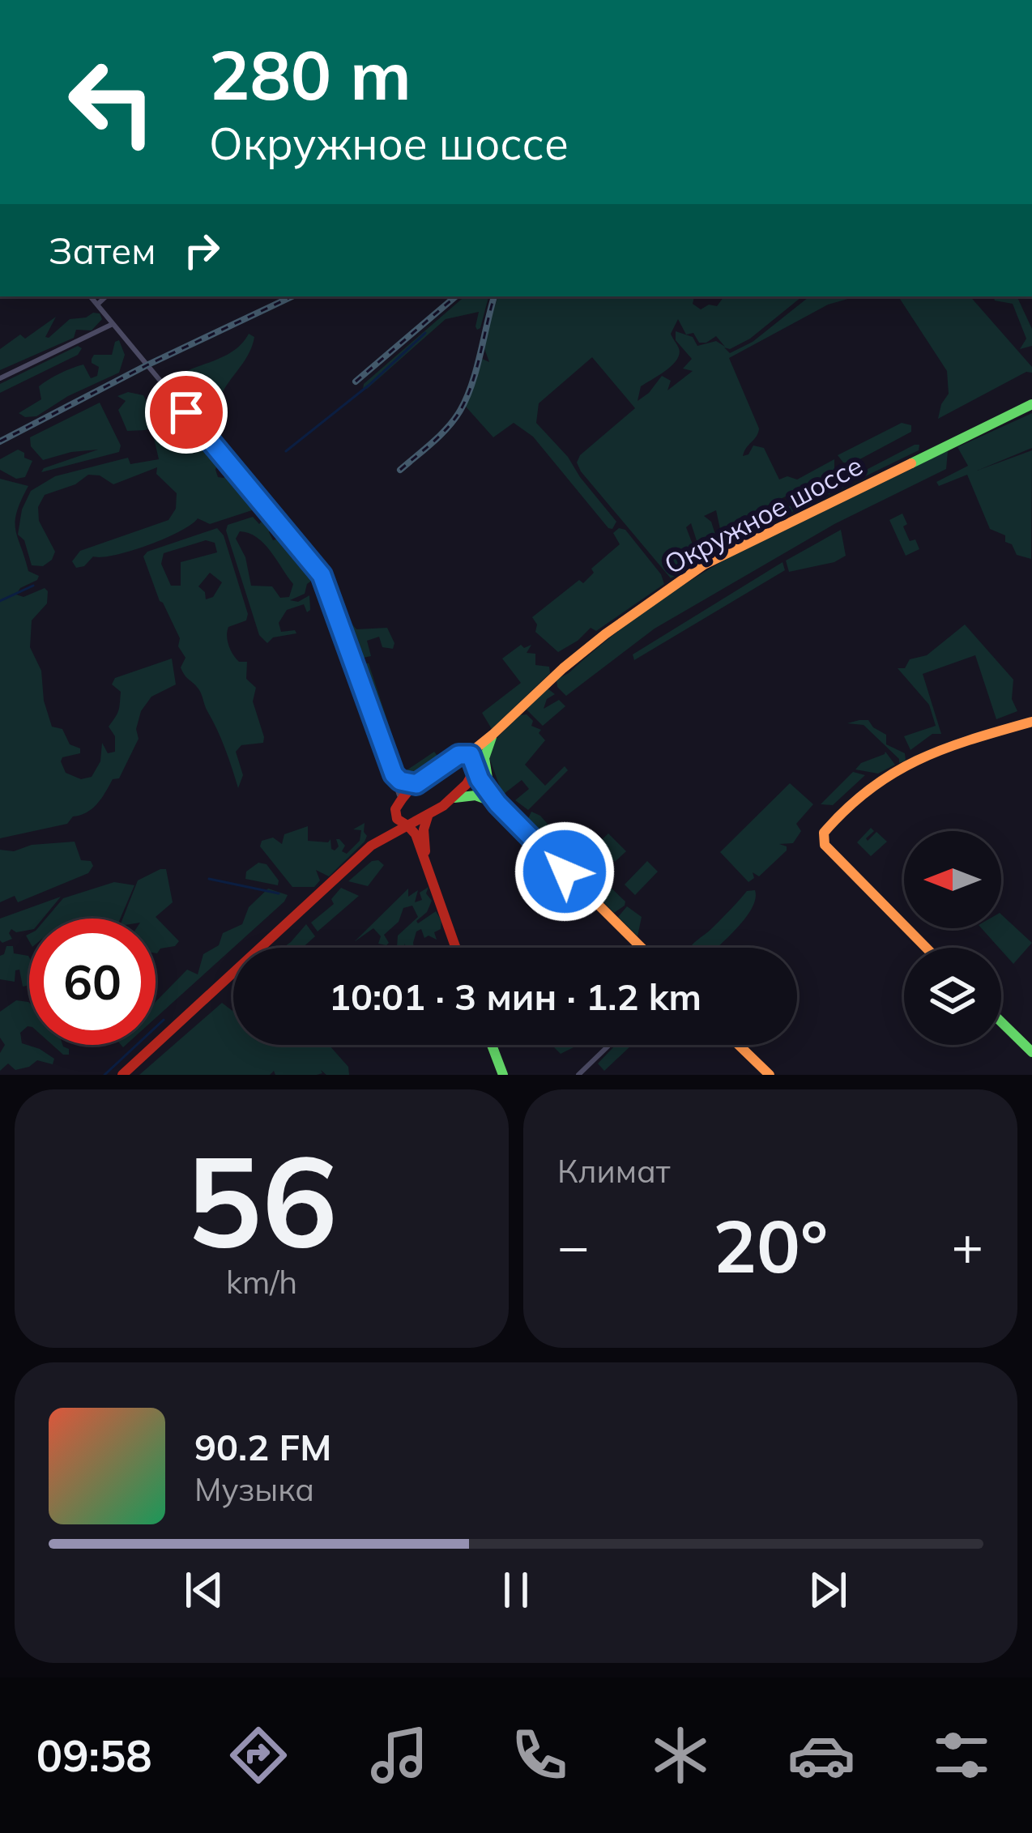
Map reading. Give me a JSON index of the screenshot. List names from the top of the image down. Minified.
{"streets":{"main road":["Окружное шоссе"]},"north":"left","page":{"turn":["280 m","Окружное шоссе"],"then":"Затем","limit":"60","trip":"10:01 · 3 мин · 1.2 km","tile":[["56","km/h"],"Климат"],"heat":["−","20°","+"],"song":["90.2 FM","Музыка"],"tabs":"09:58"}}
